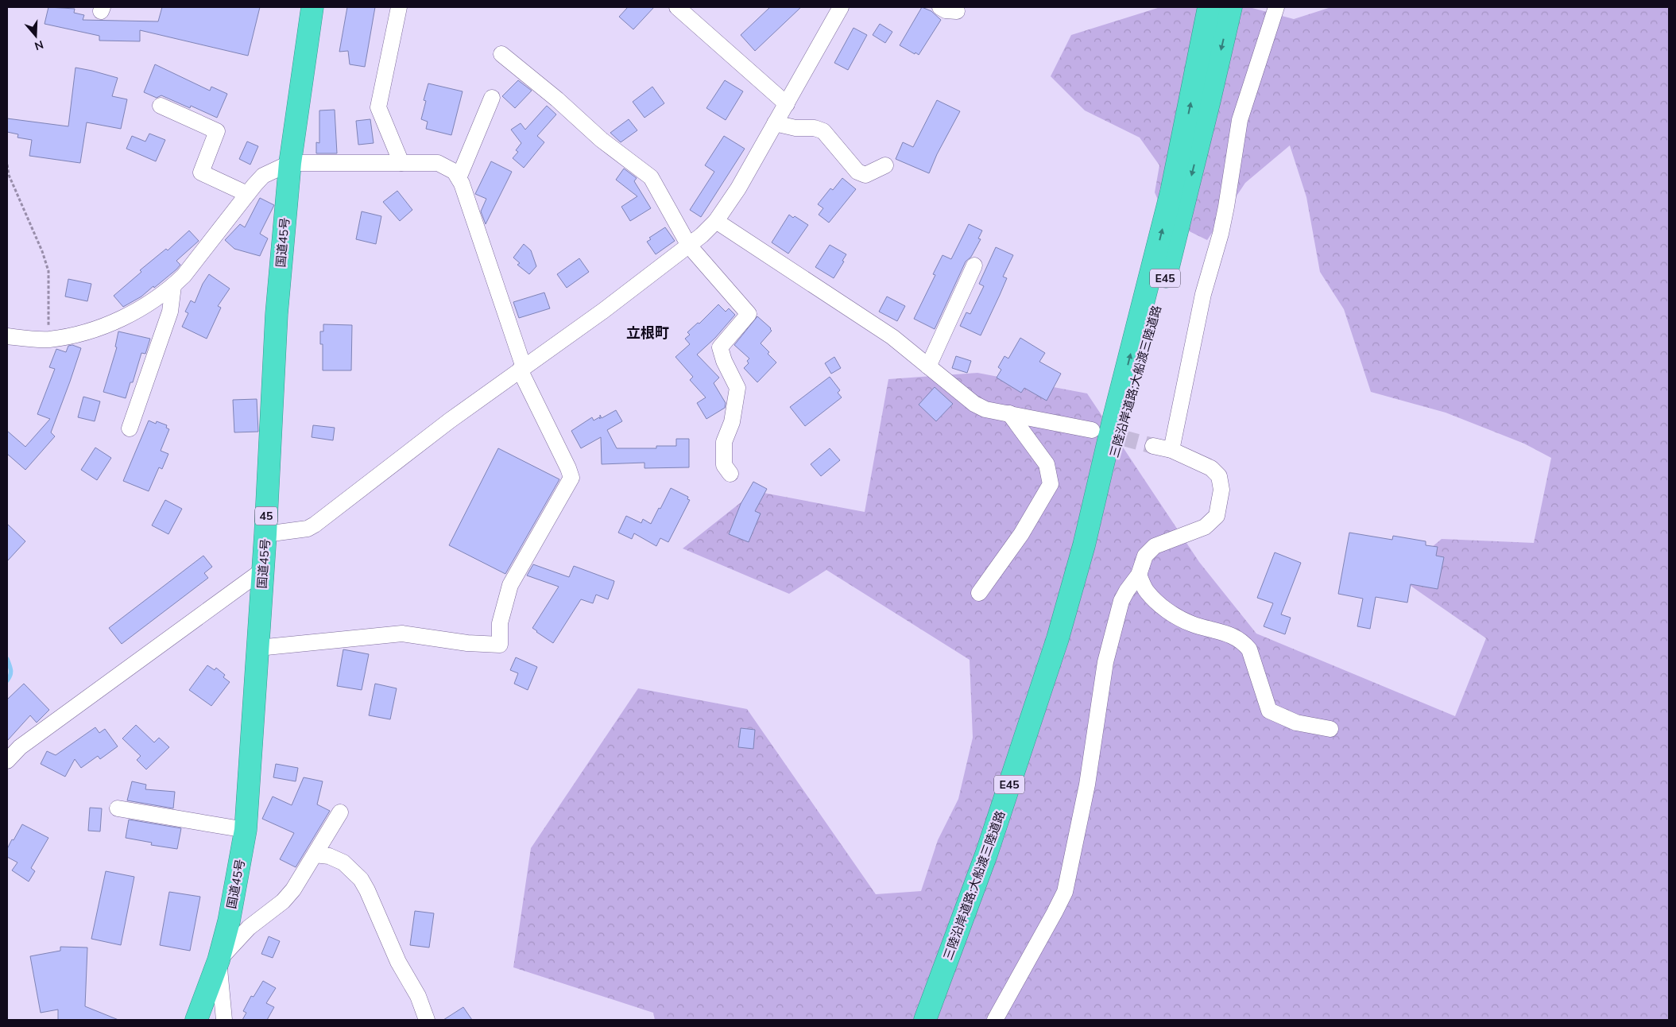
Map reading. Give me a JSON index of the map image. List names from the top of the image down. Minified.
{"streets":{"highway":["国道45号","E45","三陸沿岸道路;大船渡三陸道路","45"]},"districts":["立根町"],"north":"bottom"}
